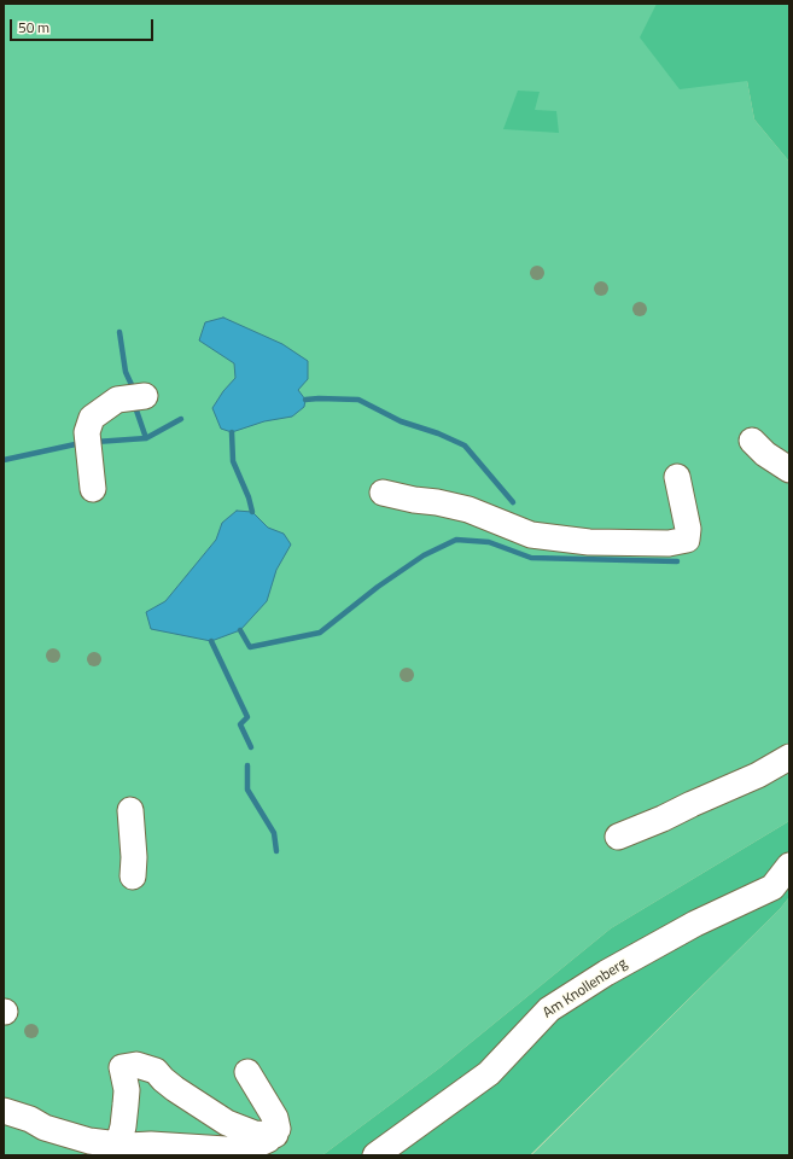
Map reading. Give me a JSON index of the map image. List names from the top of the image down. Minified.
{"streets":{"lane":["Am Knollenberg"]},"scale_bar":"50 m"}
